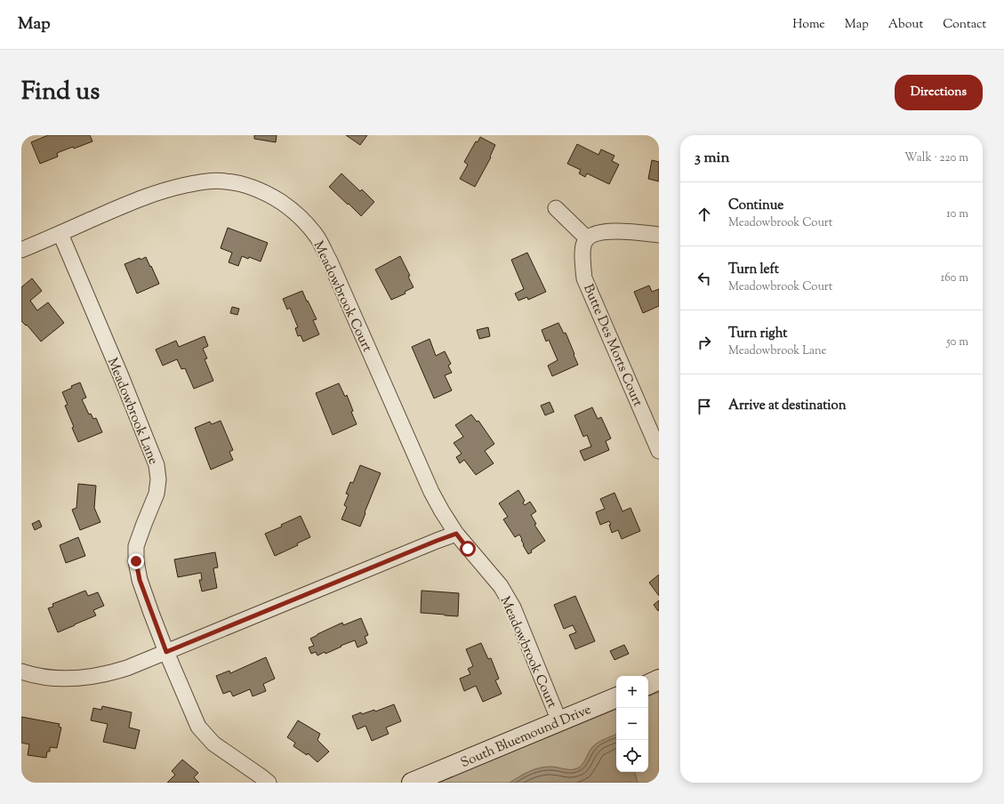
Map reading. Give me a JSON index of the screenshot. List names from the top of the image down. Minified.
{"streets":{"main road":["South Bluemound Drive"],"street":["Meadowbrook Court","Butte Des Morts Court","Meadowbrook Lane"]},"crossings":[["Meadowbrook Court","Meadowbrook Lane"],["Meadowbrook Court","South Bluemound Drive"]],"page":{"header":"Map","nav":["Home","Map","About","Contact"],"title":"Find us","buttons":"Directions","heading":["3 min","Walk · 220 m"],"list":[["Continue","Meadowbrook Court","10 m"],["Turn left","Meadowbrook Court","160 m"],["Turn right","Meadowbrook Lane","50 m"],"Arrive at destination"],"map_buttons":["+","−"]}}
